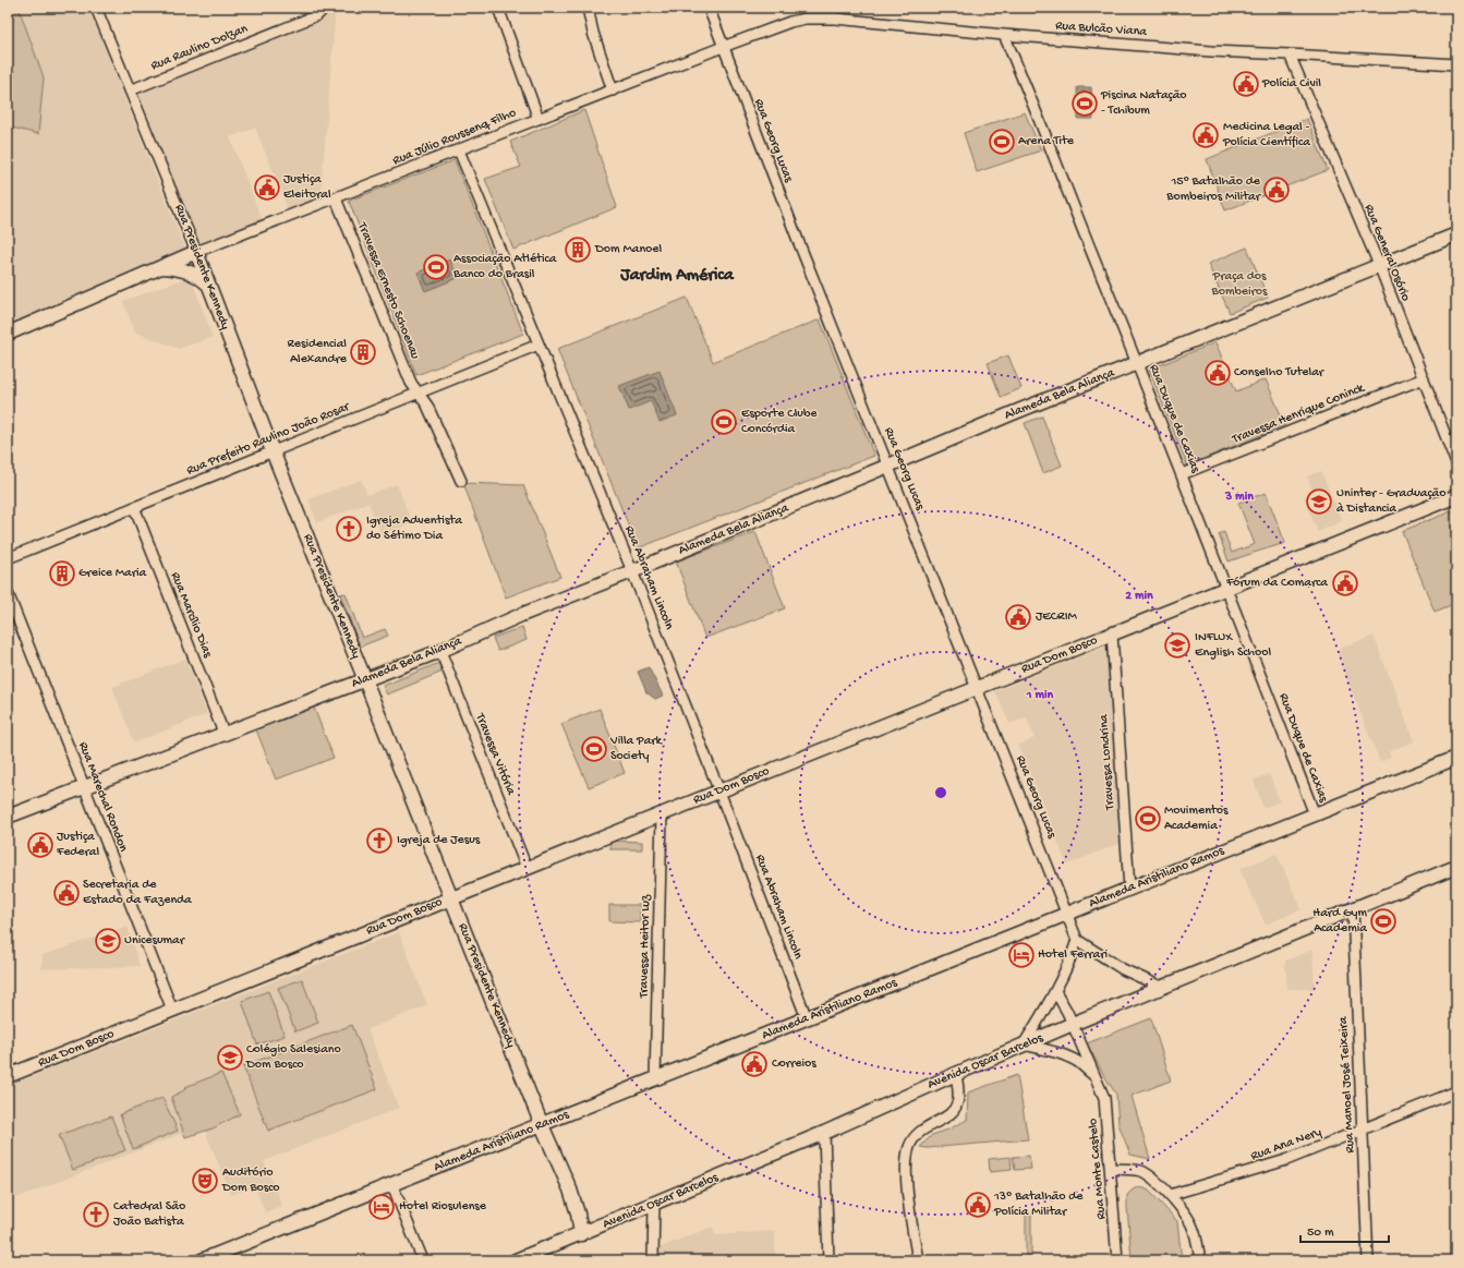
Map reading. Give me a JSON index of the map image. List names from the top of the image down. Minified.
{"streets":{"street":["Rua Bulcão Viana","Rua Raulino Dolzan","Rua Júlio Roussenq Filho","Rua Georg Lucas","Rua General Osório","Rua Presidente Kennedy","Travessa Ernesto Schoenau","Alameda Bela Aliança","Travessa Henrique Coninck","Rua Duque de Caxias","Rua Prefeito Raulino João Rosar","Rua Abraham Lincoln","Rua Marcílio Dias","Rua Dom Bosco","Travessa Vitória","Travessa Londrina","Rua Marechal Rondon","Alameda Aristiliano Ramos","Travessa Heitor Luz","Avenida Oscar Barcelos","Rua Manoel José Teixeira","Rua Ana Nery","Rua Monte Castelo"]},"crossings":[["Rua Bulcão Viana","Rua Júlio Roussenq Filho"],["Rua Bulcão Viana","Rua Georg Lucas"],["Rua Bulcão Viana","Rua General Osório"],["Rua Bulcão Viana","Rua Duque de Caxias"],["Rua Raulino Dolzan","Rua Presidente Kennedy"],["Rua Júlio Roussenq Filho","Rua Georg Lucas"],["Rua Júlio Roussenq Filho","Rua Presidente Kennedy"],["Rua Júlio Roussenq Filho","Travessa Ernesto Schoenau"],["Rua Júlio Roussenq Filho","Rua Abraham Lincoln"],["Rua Georg Lucas","Alameda Bela Aliança"],["Rua Georg Lucas","Rua Dom Bosco"],["Rua Georg Lucas","Alameda Aristiliano Ramos"],["Rua General Osório","Alameda Bela Aliança"],["Rua General Osório","Travessa Henrique Coninck"],["Rua Presidente Kennedy","Alameda Bela Aliança"],["Rua Presidente Kennedy","Rua Prefeito Raulino João Rosar"],["Rua Presidente Kennedy","Rua Dom Bosco"],["Rua Presidente Kennedy","Alameda Aristiliano Ramos"],["Rua Presidente Kennedy","Avenida Oscar Barcelos"],["Travessa Ernesto Schoenau","Rua Prefeito Raulino João Rosar"],["Alameda Bela Aliança","Rua Duque de Caxias"],["Alameda Bela Aliança","Rua Abraham Lincoln"],["Alameda Bela Aliança","Rua Marcílio Dias"],["Alameda Bela Aliança","Travessa Vitória"],["Alameda Bela Aliança","Rua Marechal Rondon"],["Travessa Henrique Coninck","Rua Duque de Caxias"],["Rua Duque de Caxias","Rua Dom Bosco"],["Rua Duque de Caxias","Alameda Aristiliano Ramos"],["Rua Prefeito Raulino João Rosar","Rua Abraham Lincoln"],["Rua Prefeito Raulino João Rosar","Rua Marcílio Dias"],["Rua Abraham Lincoln","Rua Dom Bosco"],["Rua Abraham Lincoln","Alameda Aristiliano Ramos"],["Rua Dom Bosco","Travessa Vitória"],["Rua Dom Bosco","Travessa Londrina"],["Rua Dom Bosco","Rua Marechal Rondon"],["Rua Dom Bosco","Travessa Heitor Luz"],["Travessa Londrina","Alameda Aristiliano Ramos"],["Alameda Aristiliano Ramos","Travessa Heitor Luz"],["Avenida Oscar Barcelos","Rua Manoel José Teixeira"],["Avenida Oscar Barcelos","Rua Monte Castelo"],["Rua Manoel José Teixeira","Rua Ana Nery"]],"districts":["Jardim América"],"parks":["Praça dos Bombeiros"],"places":{"public building":["Polícia Civil","Medicina Legal - Polícia Científica","Justiça Eleitoral","15º Batalhão de Bombeiros Militar","Conselho Tutelar","Fórum da Comarca","JECRIM","Justiça Federal","Secretaria de Estado da Fazenda","Correios","13º Batalhão de Polícia Militar"],"sports":["Piscina Natação - Tchibum","Arena Tite","Associação Atlética Banco do Brasil","Esporte Clube Concórdia","Villa Park Society","Movimentos Academia","Hard Gym Academia"],"building":["Dom Manoel","Residencial Alexandre","Greice Maria"],"school or university":["Uninter - Graduação à Distancia","INFLUX English School","Unicesumar","Colégio Salesiano Dom Bosco"],"church":["Igreja Adventista do Sétimo Dia","Igreja de Jesus","Catedral São João Batista"],"hotel":["Hotel Ferrari","Hotel Riosulense"],"theatre":["Auditório Dom Bosco"]},"scale_bar":"50 m","rings":["3 min","2 min","1 min"]}
